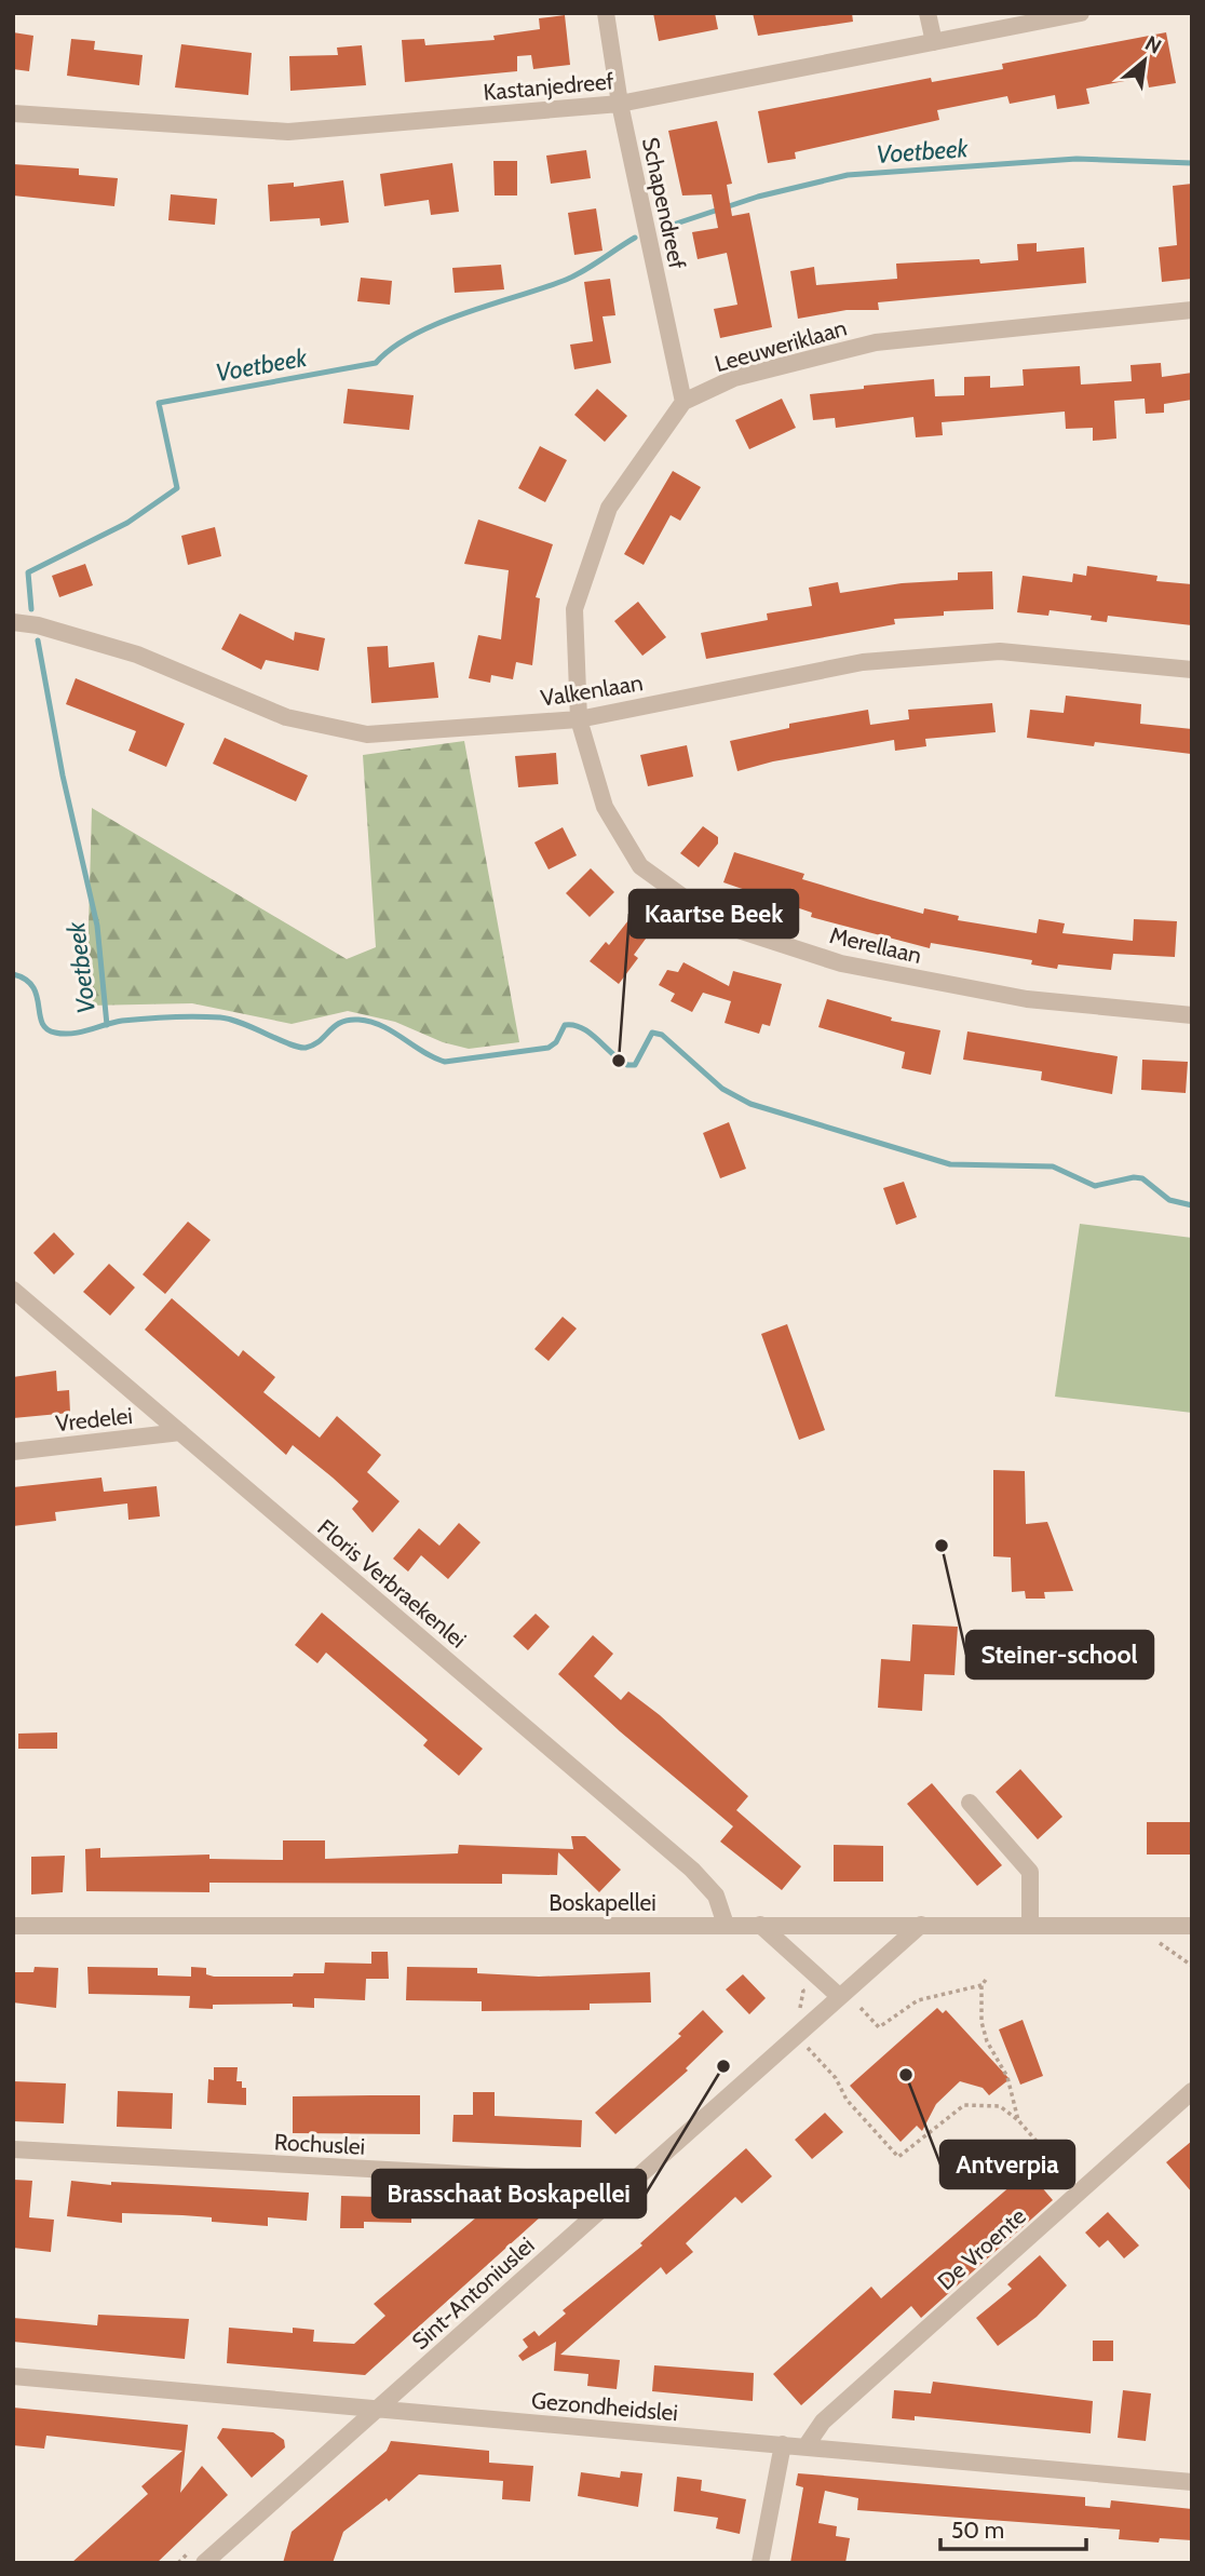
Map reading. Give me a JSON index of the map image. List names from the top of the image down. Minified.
{"streets":{"street":["Kastanjedreef","Schapendreef","Leeuweriklaan","Valkenlaan","Merellaan","Vredelei","Floris Verbraekenlei","Boskapellei","Rochuslei","De Vroente","Sint-Antoniuslei","Gezondheidslei"]},"crossings":[["Kastanjedreef","Schapendreef"],["Schapendreef","Leeuweriklaan"],["Valkenlaan","Merellaan"],["Vredelei","Floris Verbraekenlei"],["Floris Verbraekenlei","Boskapellei"],["Boskapellei","Sint-Antoniuslei"],["Rochuslei","Sint-Antoniuslei"],["De Vroente","Gezondheidslei"],["Sint-Antoniuslei","Gezondheidslei"]],"water":["Voetbeek"],"places":["Kaartse Beek","Steiner-school","Brasschaat Boskapellei","Antverpia"],"scale_bar":"50 m","north":"top right"}
